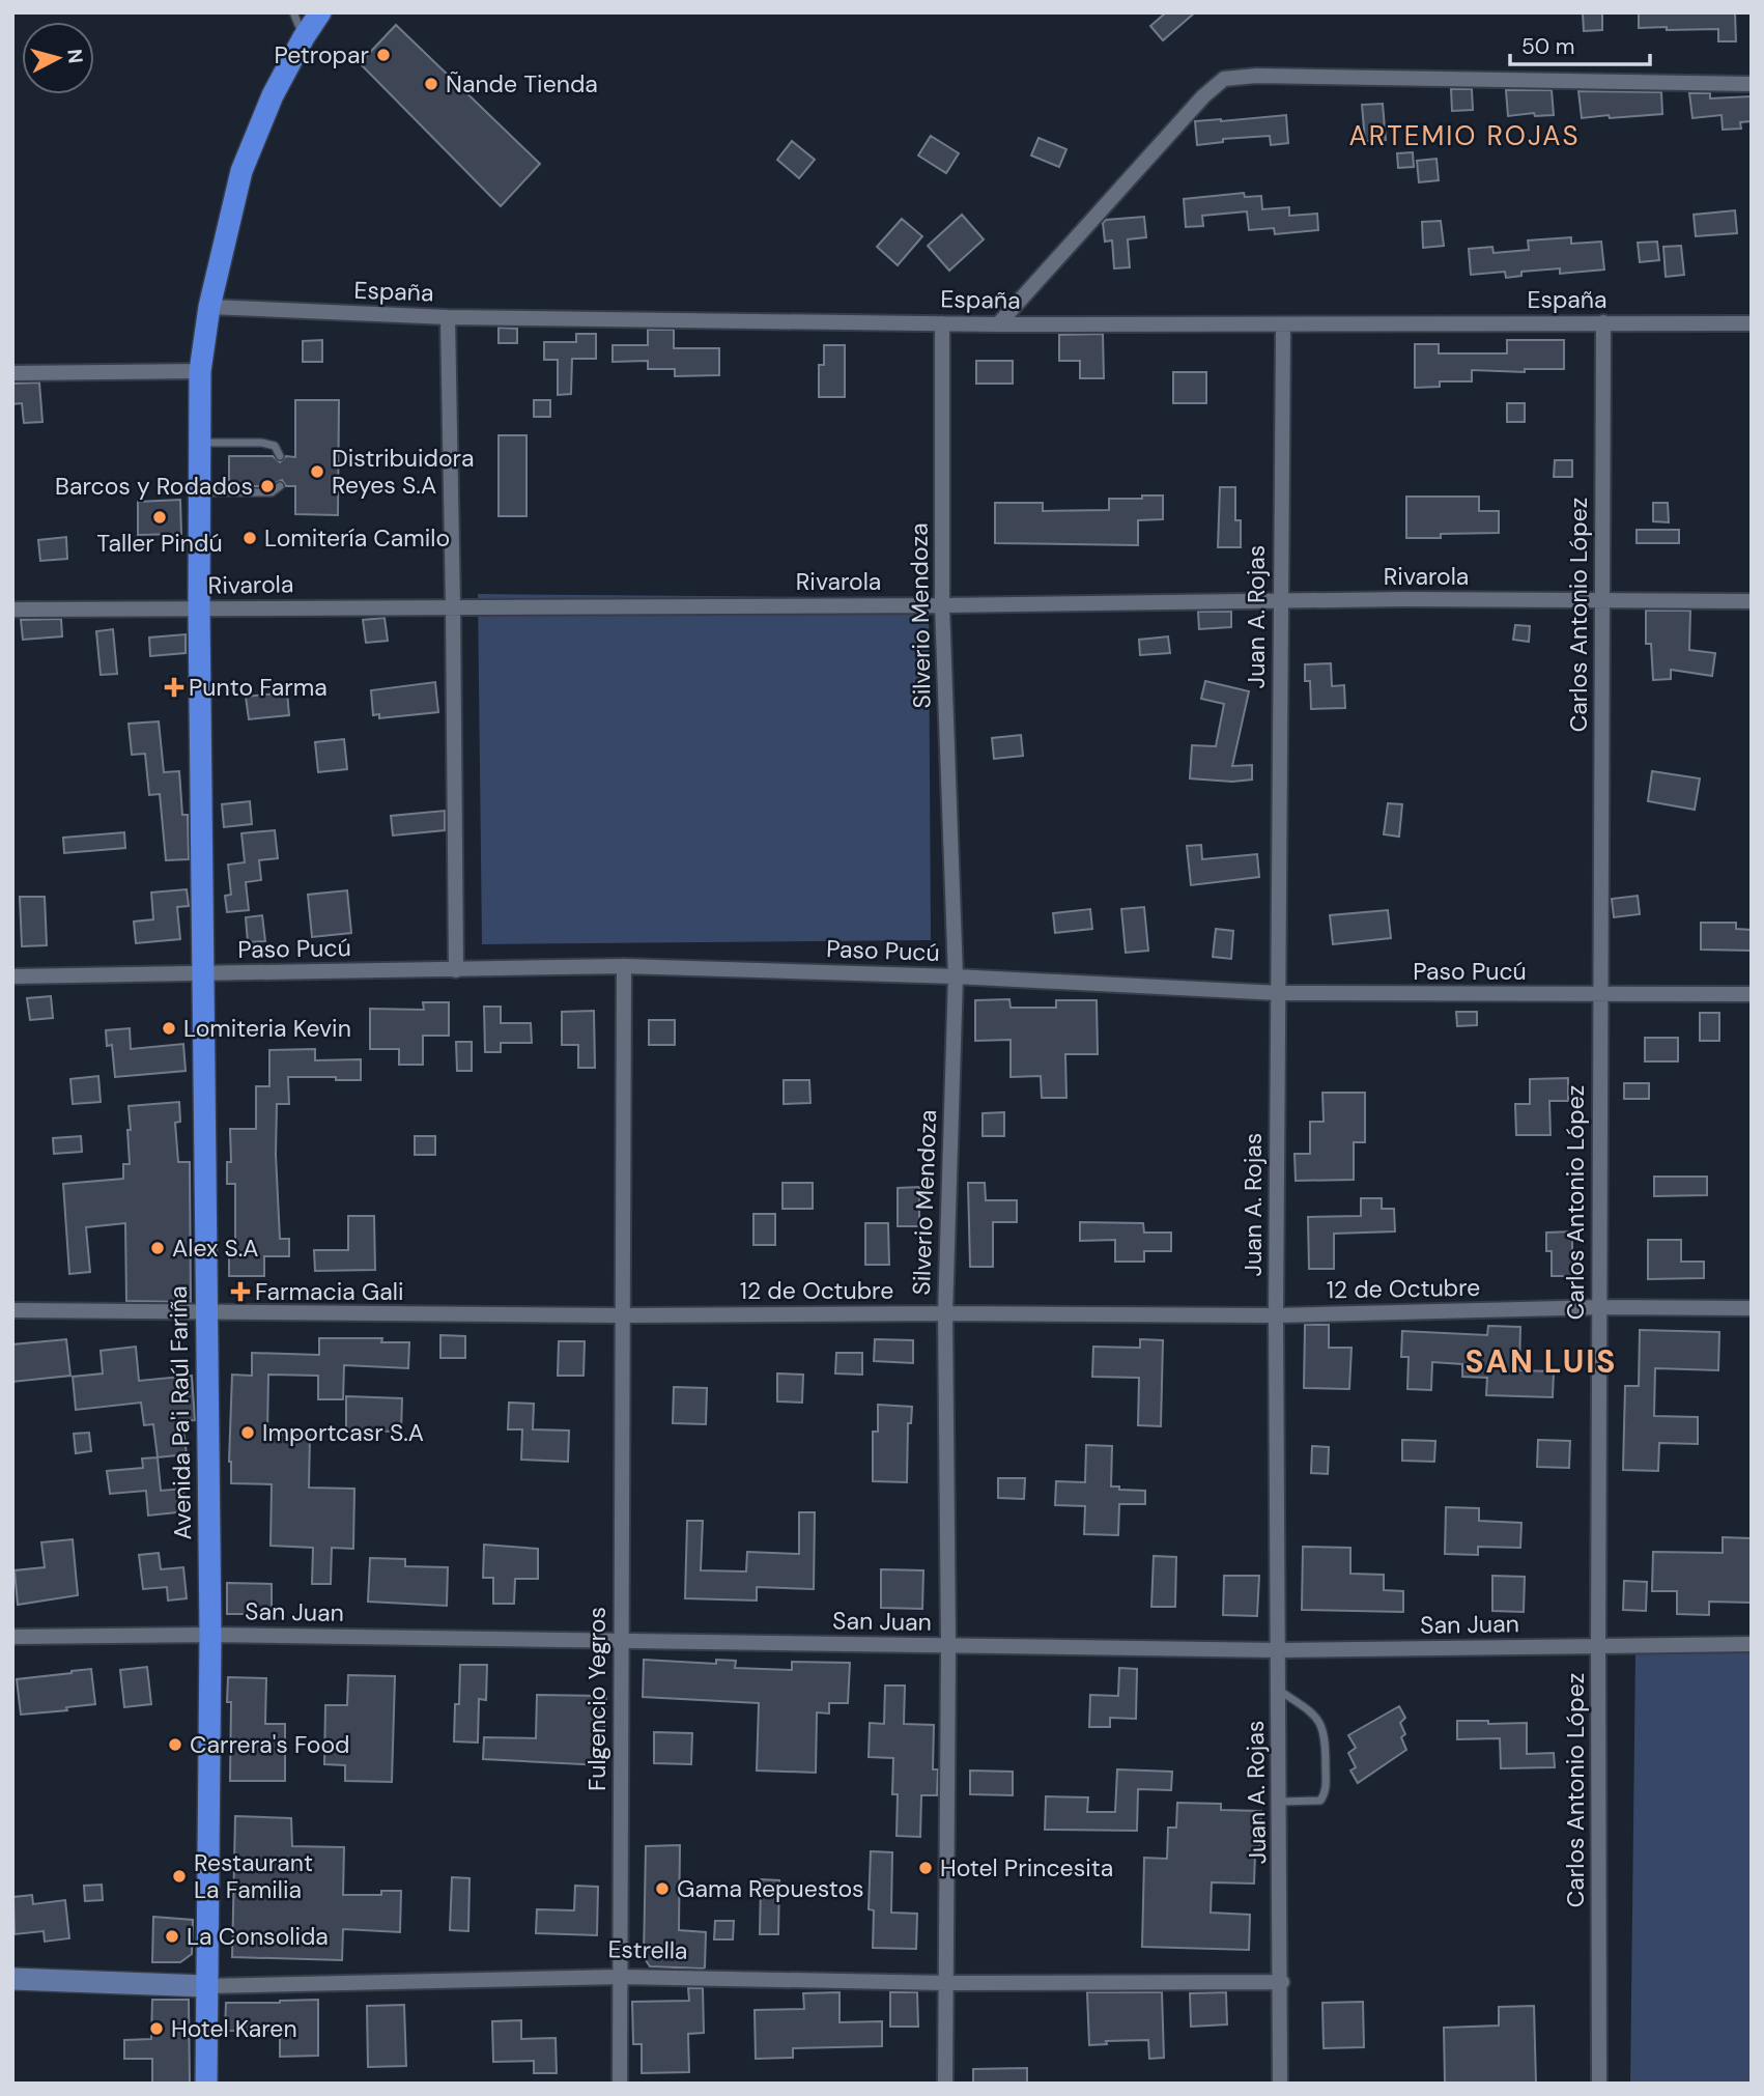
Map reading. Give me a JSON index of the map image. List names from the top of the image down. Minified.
{"streets":{"highway":["Avenida Pa'i Raúl Fariña"],"main road":["Estrella"],"street":["España","Rivarola","Carlos Antonio López","Silverio Mendoza","Juan A. Rojas","Paso Pucú","12 de Octubre","San Juan","Fulgencio Yegros"]},"crossings":[["España","Carlos Antonio López"],["España","Silverio Mendoza"],["España","Juan A. Rojas"],["España","Avenida Pa'i Raúl Fariña"],["Rivarola","Carlos Antonio López"],["Rivarola","Silverio Mendoza"],["Rivarola","Juan A. Rojas"],["Rivarola","Avenida Pa'i Raúl Fariña"],["Carlos Antonio López","Paso Pucú"],["Carlos Antonio López","12 de Octubre"],["Carlos Antonio López","San Juan"],["Silverio Mendoza","Paso Pucú"],["Silverio Mendoza","12 de Octubre"],["Silverio Mendoza","San Juan"],["Silverio Mendoza","Estrella"],["Juan A. Rojas","Paso Pucú"],["Juan A. Rojas","12 de Octubre"],["Juan A. Rojas","San Juan"],["Juan A. Rojas","Estrella"],["Paso Pucú","Avenida Pa'i Raúl Fariña"],["Paso Pucú","Fulgencio Yegros"],["12 de Octubre","Avenida Pa'i Raúl Fariña"],["12 de Octubre","Fulgencio Yegros"],["Avenida Pa'i Raúl Fariña","San Juan"],["Avenida Pa'i Raúl Fariña","Estrella"],["San Juan","Fulgencio Yegros"],["Fulgencio Yegros","Estrella"]],"districts":["ARTEMIO ROJAS","SAN LUIS"],"places":{"other":["Petropar","Ñande Tienda","Distribuidora Reyes S.A","Barcos y Rodados","Taller Pindú","Lomitería Camilo","Lomiteria Kevin","Alex S.A","Importcasr S.A","Carrera's Food","Hotel Princesita","Restaurant La Familia","Gama Repuestos","La Consolida","Hotel Karen"],"health":["Punto Farma","Farmacia Gali"]},"scale_bar":"50 m","north":"right"}
